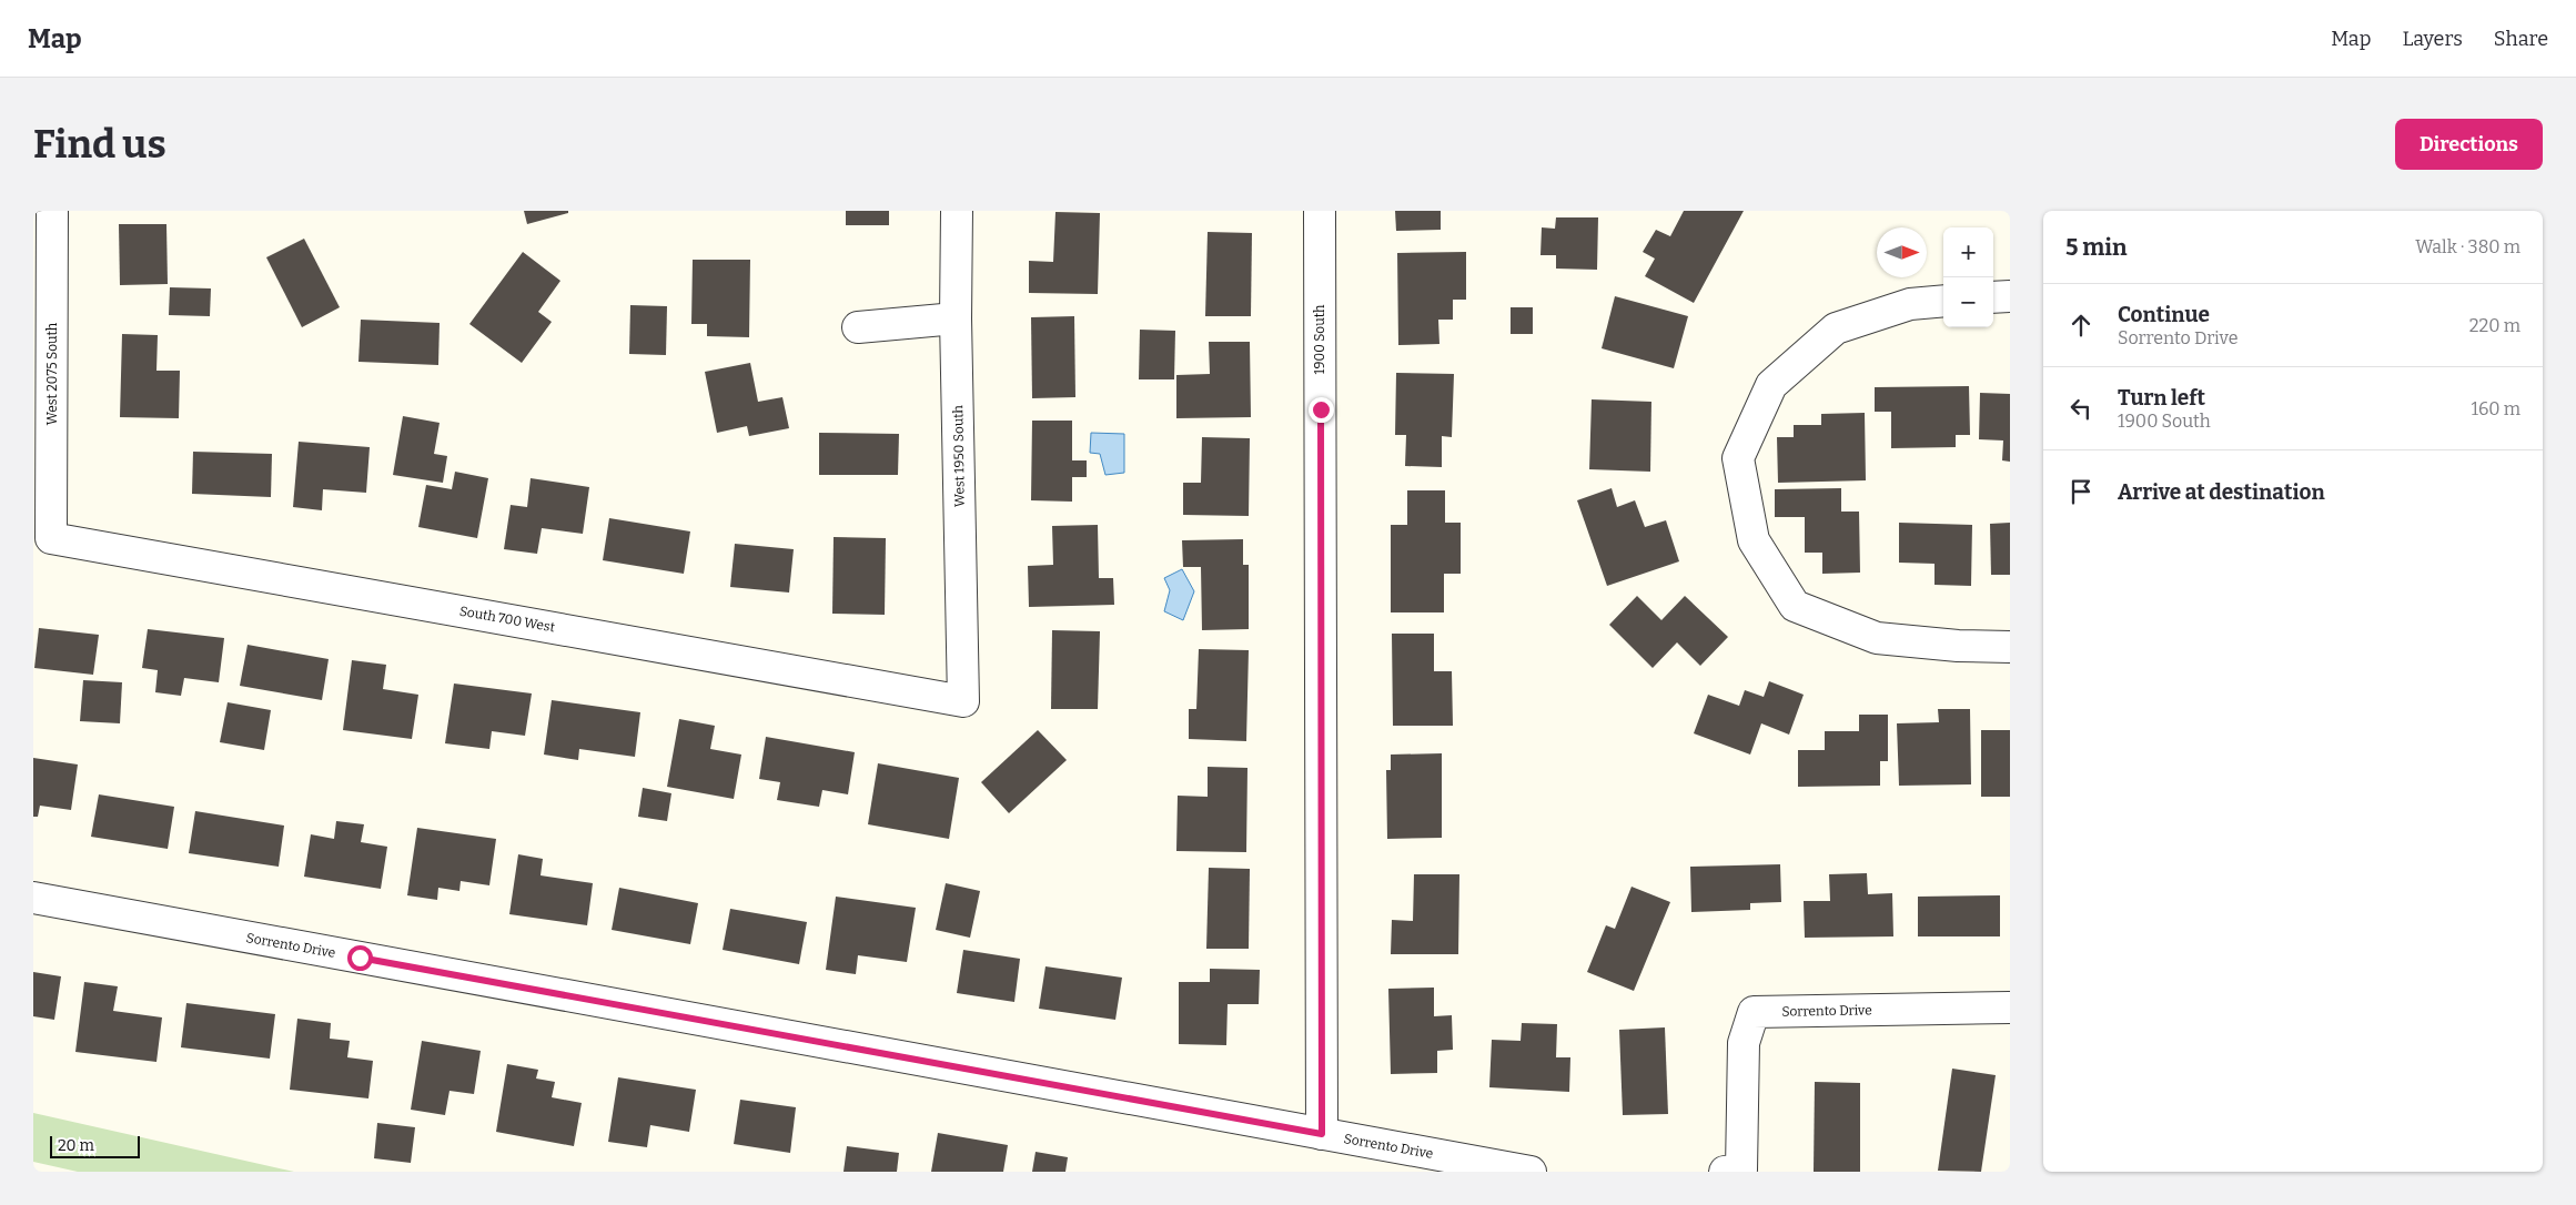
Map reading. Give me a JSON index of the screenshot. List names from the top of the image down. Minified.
{"streets":{"street":["1900 South","West 2075 South","West 1950 South","South 700 West","Sorrento Drive"]},"crossings":[["1900 South","Sorrento Drive"],["West 2075 South","South 700 West"],["West 1950 South","South 700 West"]],"scale_bar":"20 m","north":"right","page":{"header":"Map","nav":["Map","Layers","Share"],"buttons":"Directions","title":"Find us","heading":["5 min","Walk · 380 m"],"map_buttons":["+","−"],"list":[["Continue","Sorrento Drive","220 m"],["Turn left","1900 South","160 m"],"Arrive at destination"],"scale":"20 m"}}
